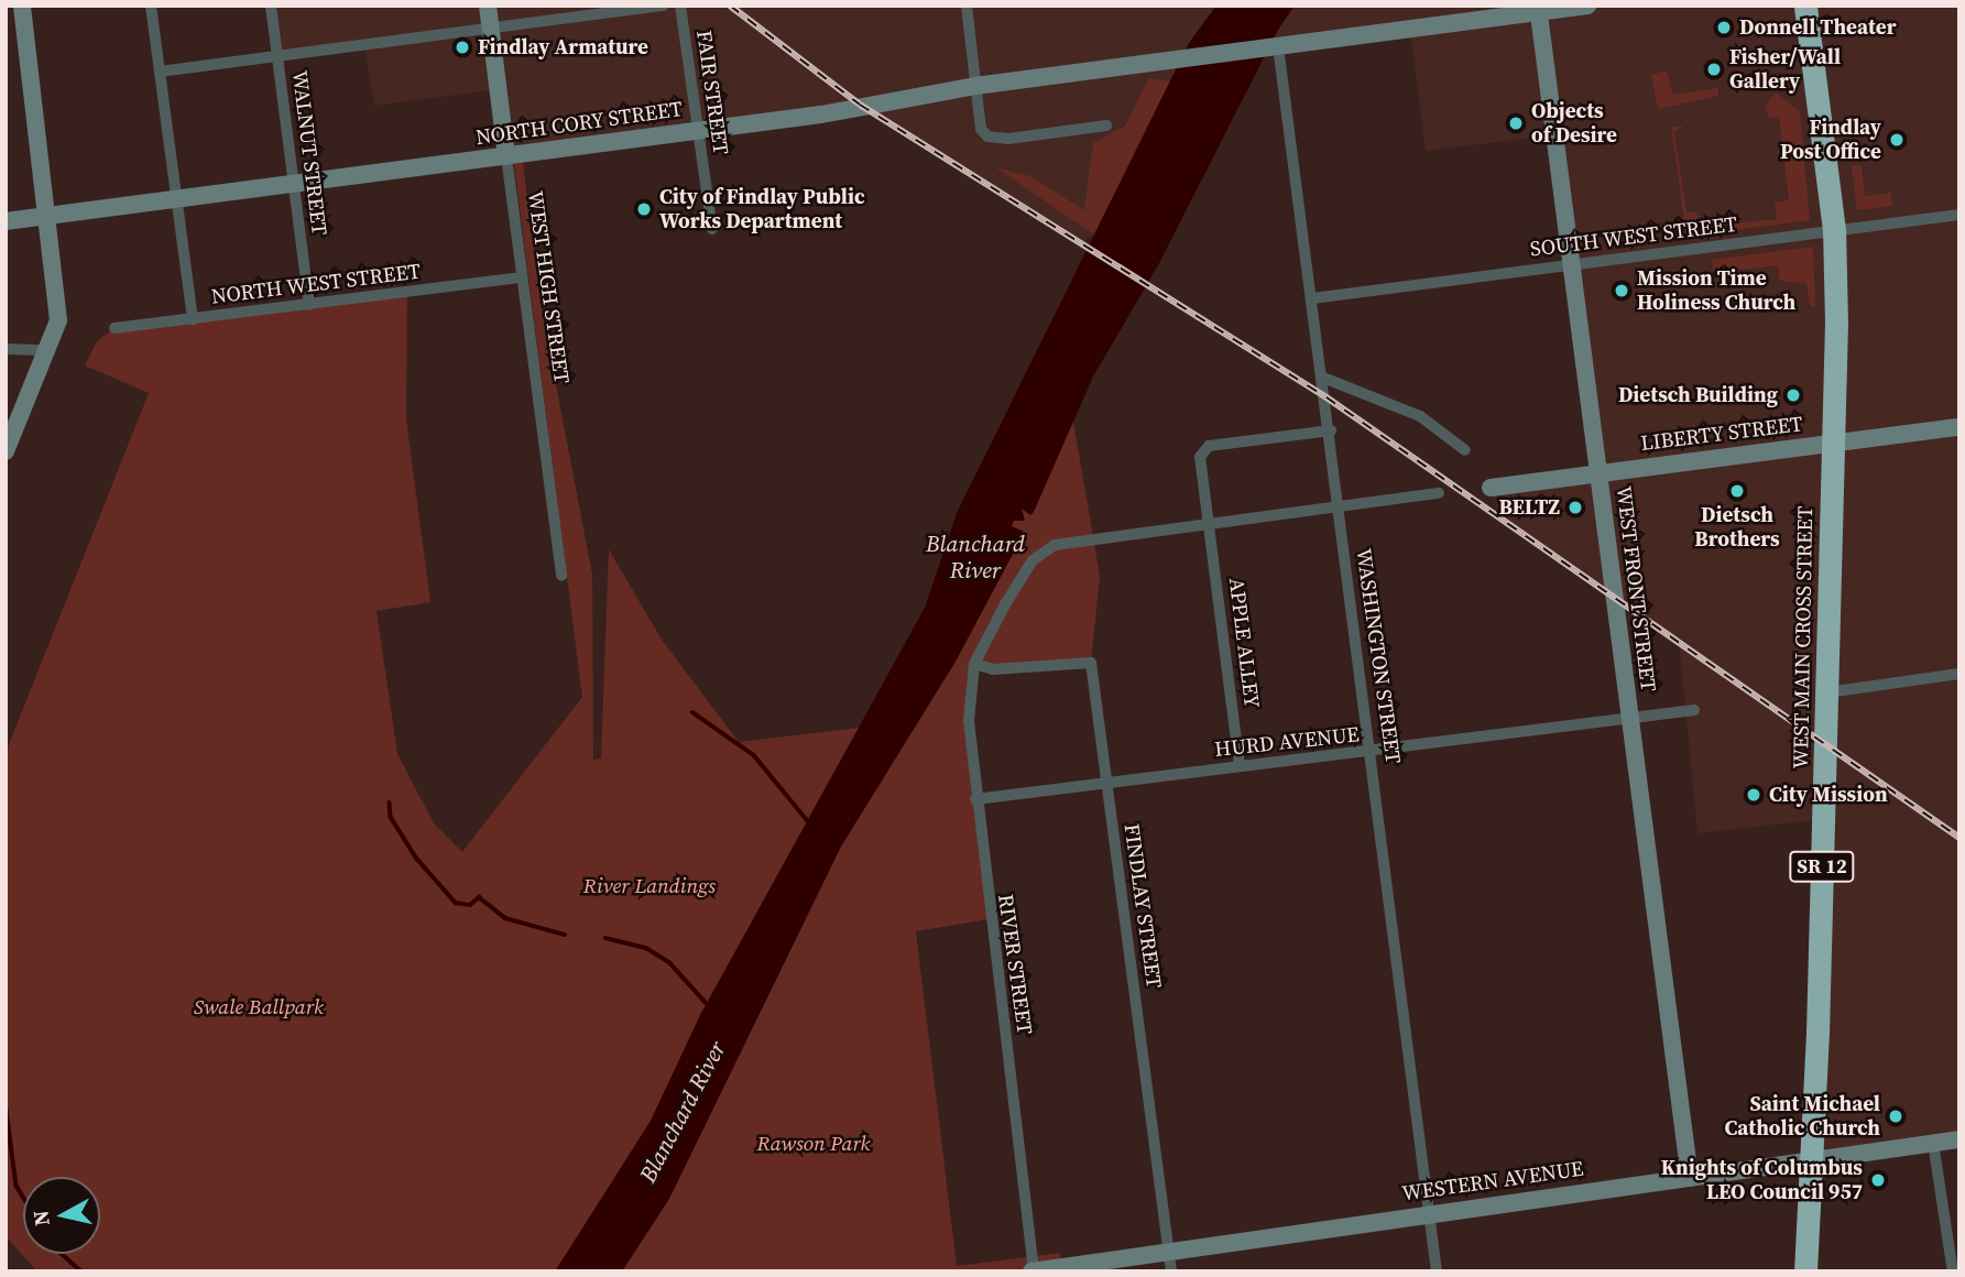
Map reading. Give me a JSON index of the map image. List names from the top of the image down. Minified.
{"streets":{"highway":["WEST MAIN CROSS STREET","SR 12"],"street":["FAIR STREET","NORTH CORY STREET","WALNUT STREET","SOUTH WEST STREET","NORTH WEST STREET","WEST HIGH STREET","LIBERTY STREET","WEST FRONT STREET","APPLE ALLEY","WASHINGTON STREET","HURD AVENUE","FINDLAY STREET","RIVER STREET","WESTERN AVENUE"]},"crossings":[["FAIR STREET","NORTH CORY STREET"],["NORTH CORY STREET","WALNUT STREET"],["NORTH CORY STREET","WEST HIGH STREET"],["NORTH CORY STREET","WEST FRONT STREET"],["NORTH CORY STREET","WASHINGTON STREET"],["WALNUT STREET","NORTH WEST STREET"],["SOUTH WEST STREET","WEST FRONT STREET"],["SOUTH WEST STREET","WEST MAIN CROSS STREET"],["SOUTH WEST STREET","WASHINGTON STREET"],["NORTH WEST STREET","WEST HIGH STREET"],["LIBERTY STREET","WEST FRONT STREET"],["LIBERTY STREET","WEST MAIN CROSS STREET"],["WEST FRONT STREET","HURD AVENUE"],["WEST FRONT STREET","WESTERN AVENUE"],["WEST MAIN CROSS STREET","WESTERN AVENUE"],["APPLE ALLEY","WASHINGTON STREET"],["APPLE ALLEY","HURD AVENUE"],["WASHINGTON STREET","HURD AVENUE"],["WASHINGTON STREET","WESTERN AVENUE"],["HURD AVENUE","FINDLAY STREET"],["HURD AVENUE","RIVER STREET"],["FINDLAY STREET","RIVER STREET"],["FINDLAY STREET","WESTERN AVENUE"],["RIVER STREET","WESTERN AVENUE"]],"water":["Blanchard River"],"parks":["River Landings","Swale Ballpark","Rawson Park"],"places":["Donnell Theater","Findlay Armature","Fisher/Wall Gallery","Objects of Desire","Findlay Post Office","City of Findlay Public Works Department","Mission Time Holiness Church","Dietsch Building","Dietsch Brothers","BELTZ","City Mission","Saint Michael Catholic Church","Knights of Columbus LEO Council 957"],"north":"left"}
